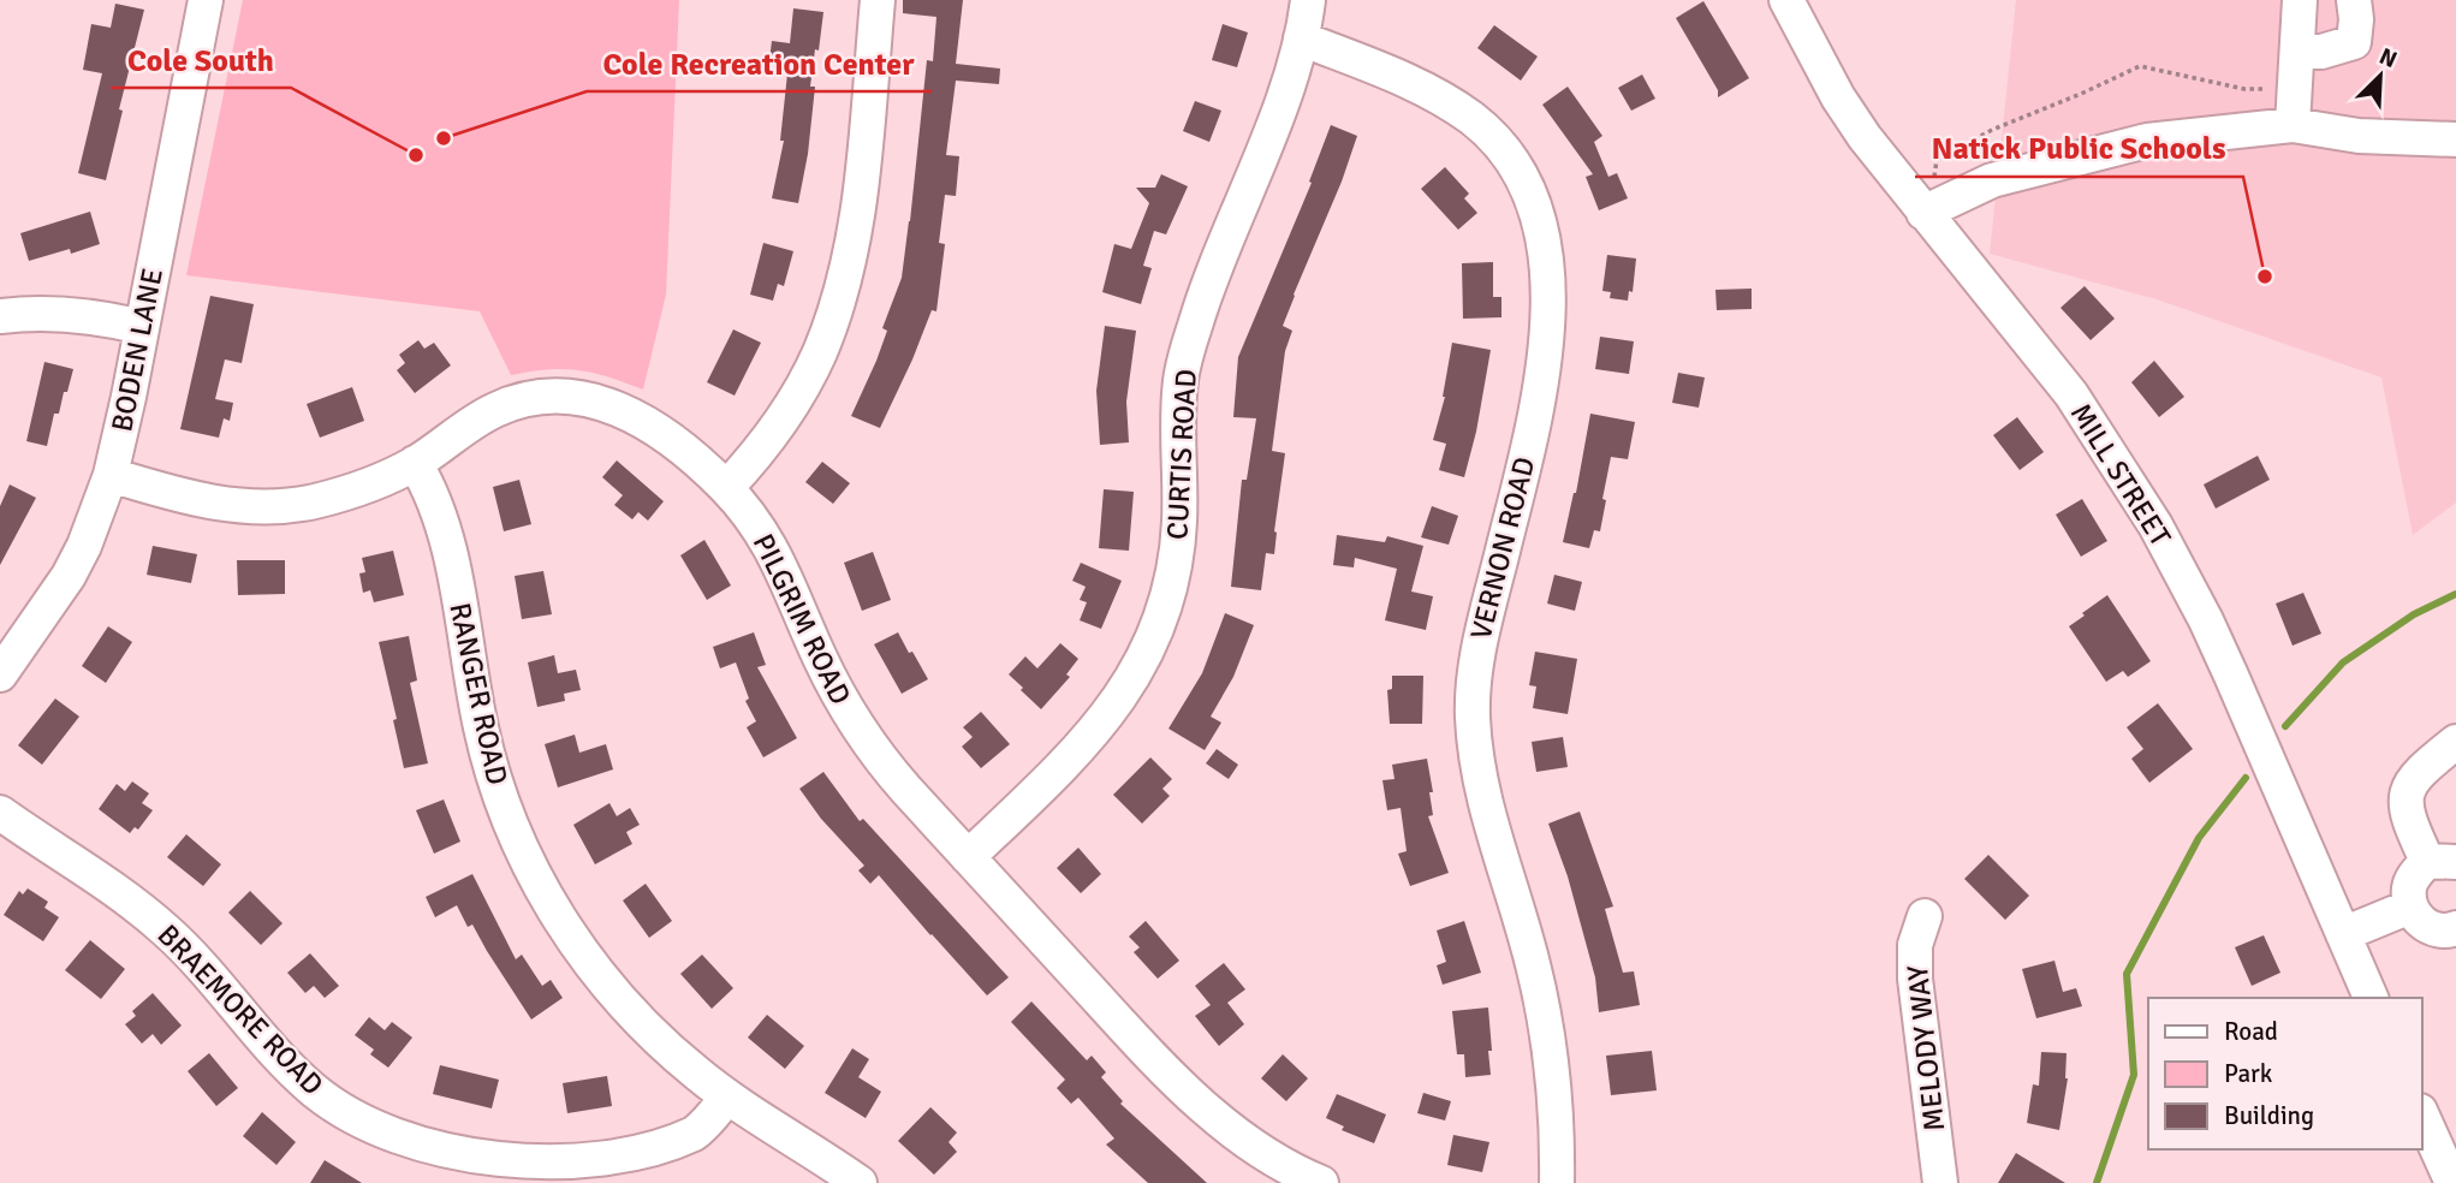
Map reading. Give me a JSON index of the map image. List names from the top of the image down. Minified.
{"streets":{"street":["BODEN LANE","CURTIS ROAD","MILL STREET","VERNON ROAD","PILGRIM ROAD","RANGER ROAD","BRAEMORE ROAD","MELODY WAY"]},"crossings":[["BODEN LANE","PILGRIM ROAD"],["CURTIS ROAD","VERNON ROAD"],["CURTIS ROAD","PILGRIM ROAD"],["PILGRIM ROAD","RANGER ROAD"],["RANGER ROAD","BRAEMORE ROAD"]],"places":["Cole Recreation Center","Cole South","Natick Public Schools"],"legend":["Road","Park","Building"],"north":"top right"}
